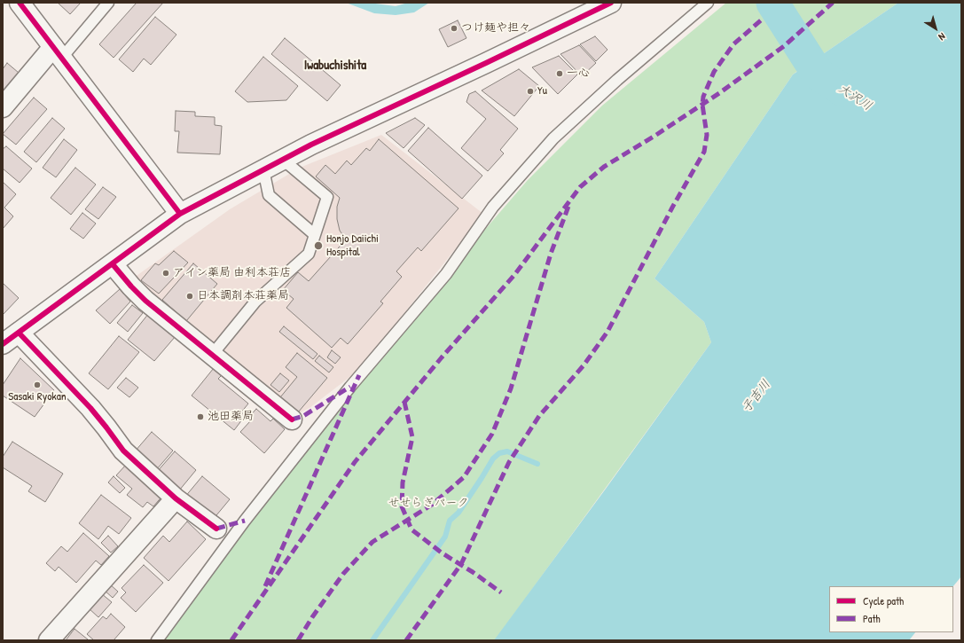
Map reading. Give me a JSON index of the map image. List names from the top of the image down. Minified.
{"districts":["Iwabuchishita"],"water":["大沢川","子吉川"],"parks":["せせらぎパーク"],"places":["つけ麺や担々","一心","Yu","Honjo Daiichi Hospital","アイン薬局 由利本荘店","日本調剤本荘薬局","Sasaki Ryokan","池田薬局"],"legend":["Cycle path","Path"],"north":"bottom right"}
